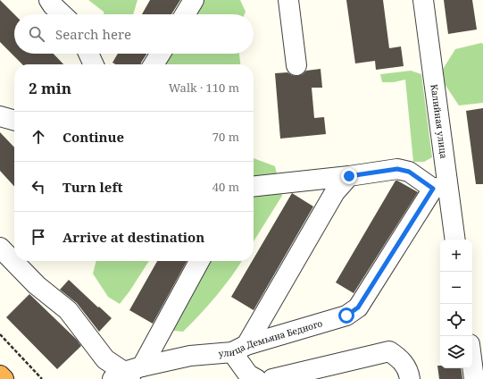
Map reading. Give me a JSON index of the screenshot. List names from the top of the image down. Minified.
{"streets":{"street":["Калийная улица","улица Демьяна Бедного"]},"crossings":[["Калийная улица","улица Демьяна Бедного"]],"page":{"search":"Search here","heading":["2 min","Walk · 110 m"],"list":[["Continue","70 m"],["Turn left","40 m"],"Arrive at destination"],"map_buttons":["+","−"]}}
